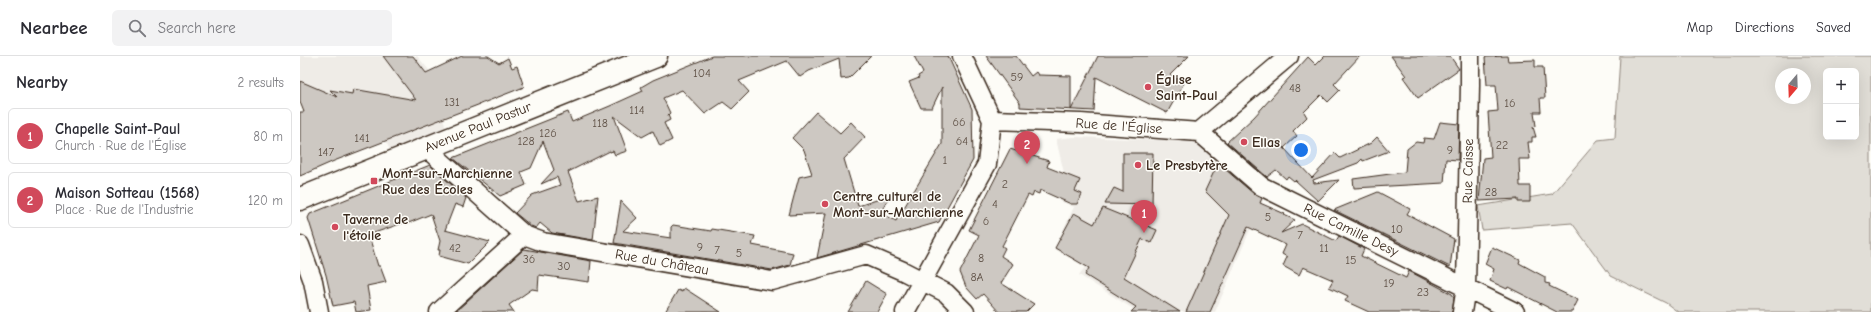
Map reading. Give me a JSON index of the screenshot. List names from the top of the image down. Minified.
{"streets":{"main road":["Avenue Paul Pastur"],"street":["Rue de l'Église","Rue Caisse","Rue Camille Desy","Rue du Château"]},"crossings":[["Rue de l'Église","Rue Camille Desy"],["Avenue Paul Pastur","Rue du Château"],["Rue Caisse","Rue Camille Desy"]],"places":{"other":["Église Saint-Paul","Ellas","Le Presbytère","Centre culturel de Mont-sur-Marchienne","Taverne de l'étoile"],"transit":["Mont-sur-Marchienne Rue des Écoles"]},"house_numbers":["104","59","48","131","16","114","66","118","126","141","128","64","22","9","147","1","2","28","4","5","6","10","7","9","42","11","7","5","8","36","15","30","8A","19","23"],"north":"bottom","page":{"header":"Nearbee","search":"Search here","nav":["Map","Directions","Saved"],"heading":["Nearby","2 results"],"map_buttons":["+","−"],"list":[{"mark":"1","name":"Chapelle Saint-Paul","note":"Church · Rue de l'Église","value":"80 m"},{"mark":"2","name":"Maison Sotteau (1568)","note":"Place · Rue de l'Industrie","value":"120 m"}],"pins":["2","1"]}}
